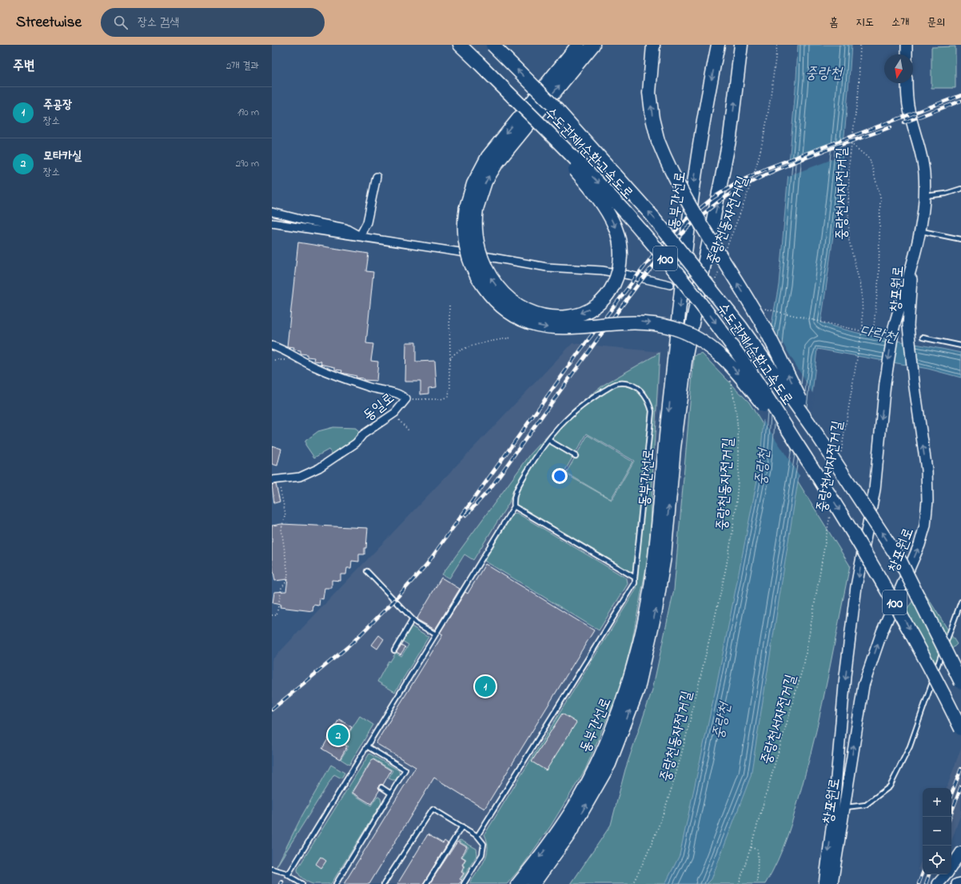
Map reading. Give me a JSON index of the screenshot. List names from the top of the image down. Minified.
{"streets":{"highway":["수도권제1순환고속도로","동부간선로","100"],"street":["창포원로","동일로"],"path":["중랑천서자전거길","중랑천동자전거길"]},"water":["중랑천","다락천"],"north":"bottom","page":{"header":"Streetwise","search":"장소 검색","nav":["홈","지도","소개","문의"],"heading":["주변","2개 결과"],"list":[{"mark":"1","name":"주공장","note":"장소","value":"190 m"},{"mark":"2","name":"모타카실","note":"장소","value":"290 m"}],"pins":["1","2"],"map_buttons":["+","−"]}}
